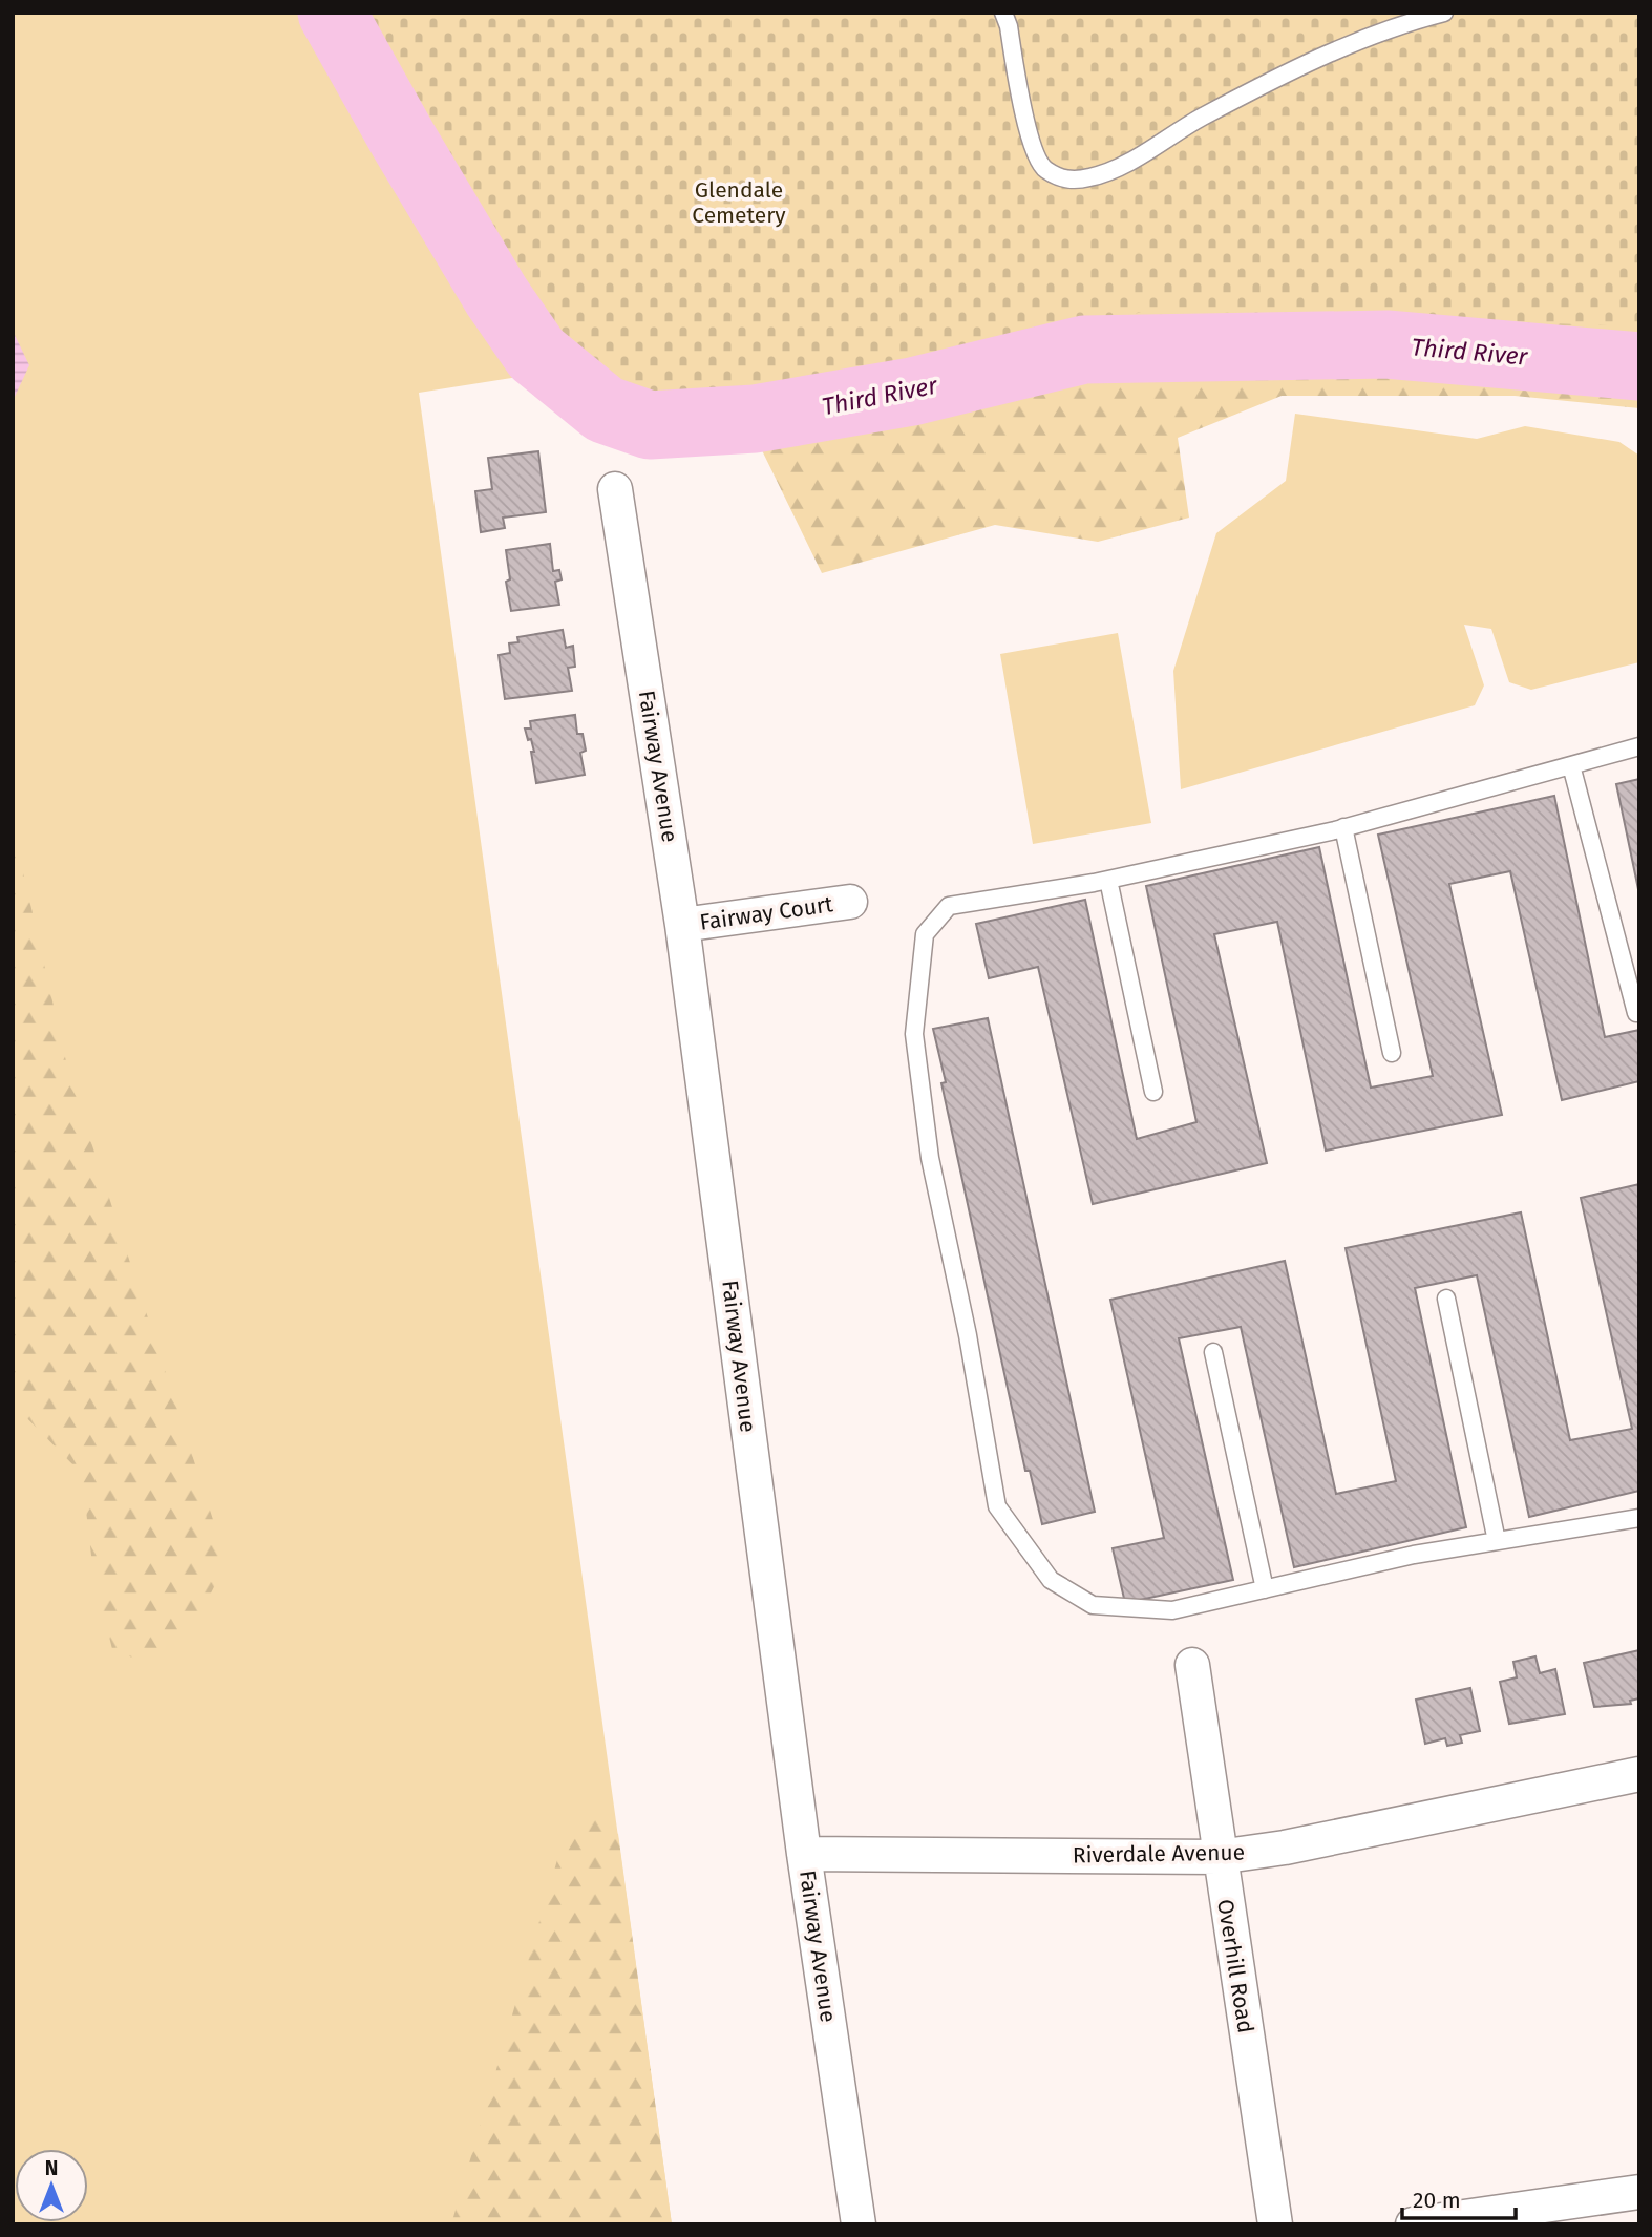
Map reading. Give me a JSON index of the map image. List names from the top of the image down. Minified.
{"streets":{"street":["Fairway Avenue","Fairway Court","Riverdale Avenue","Overhill Road"]},"crossings":[["Fairway Avenue","Fairway Court"],["Fairway Avenue","Riverdale Avenue"],["Riverdale Avenue","Overhill Road"]],"water":["Third River"],"parks":["Glendale Cemetery"],"scale_bar":"20 m","north":"top"}
